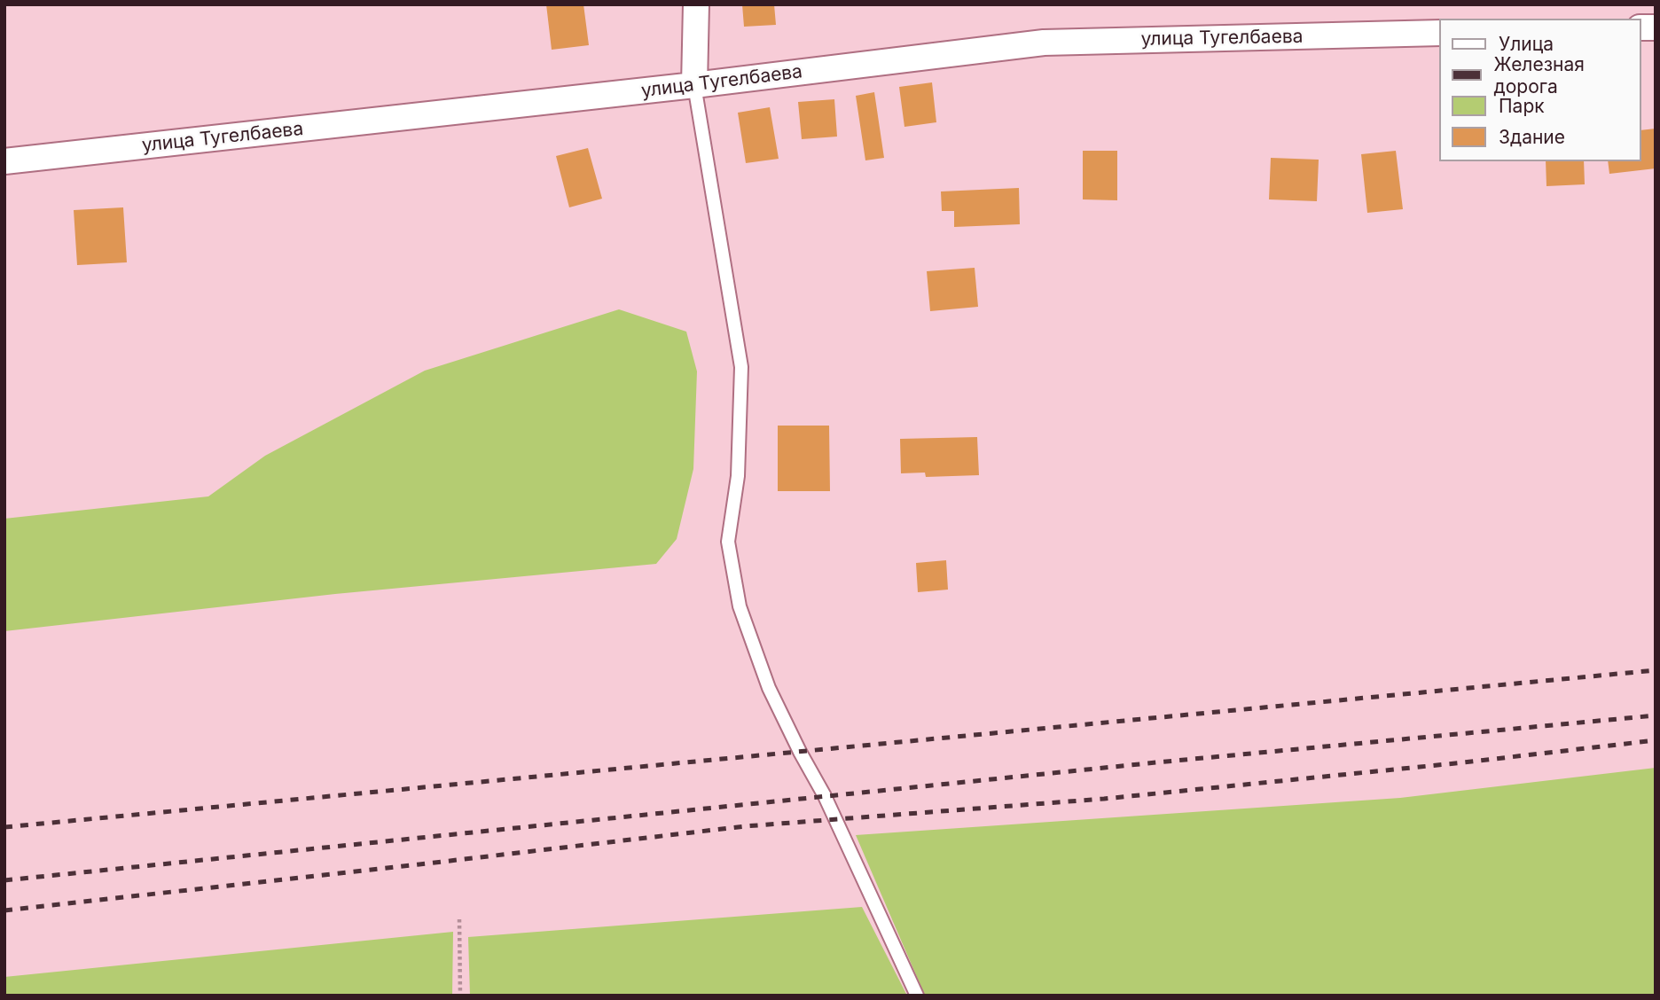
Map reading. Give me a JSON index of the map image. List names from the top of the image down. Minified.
{"streets":{"street":["улица Тугелбаева"]},"legend":["Улица","Железная дорога","Парк","Здание"]}
